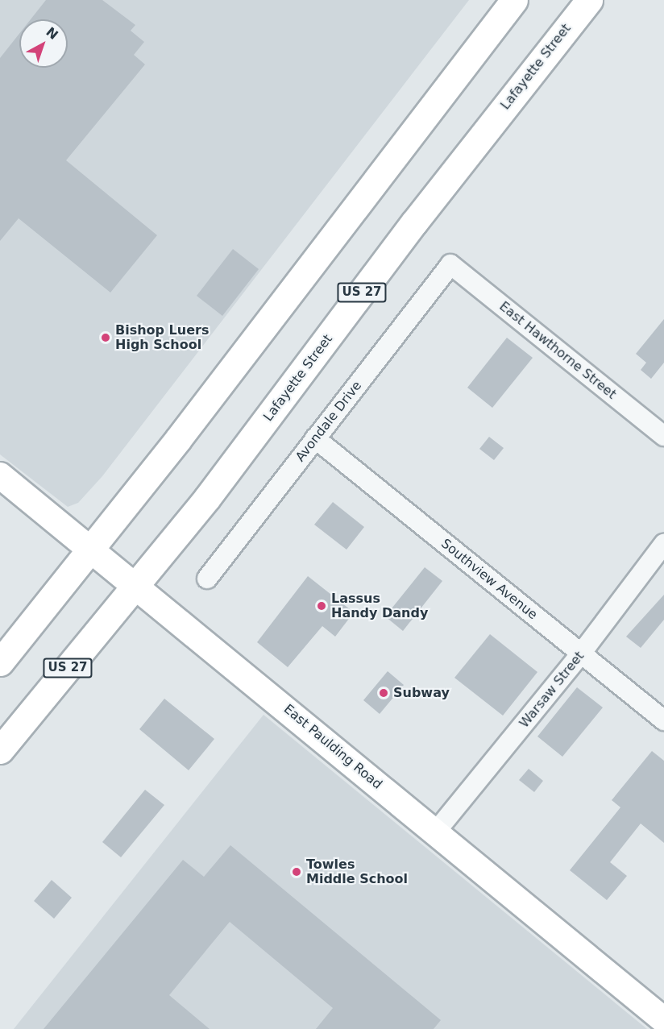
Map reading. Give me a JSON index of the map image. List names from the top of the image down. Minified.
{"streets":{"highway":["Lafayette Street","US 27"],"main road":["East Paulding Road"],"street":["East Hawthorne Street","Avondale Drive","Southview Avenue","Warsaw Street"]},"crossings":[["Lafayette Street","East Paulding Road"],["East Hawthorne Street","Avondale Drive"],["Avondale Drive","Southview Avenue"],["Southview Avenue","Warsaw Street"],["Warsaw Street","East Paulding Road"]],"places":["Bishop Luers High School","Lassus Handy Dandy","Subway","Towles Middle School"],"north":"top right"}
